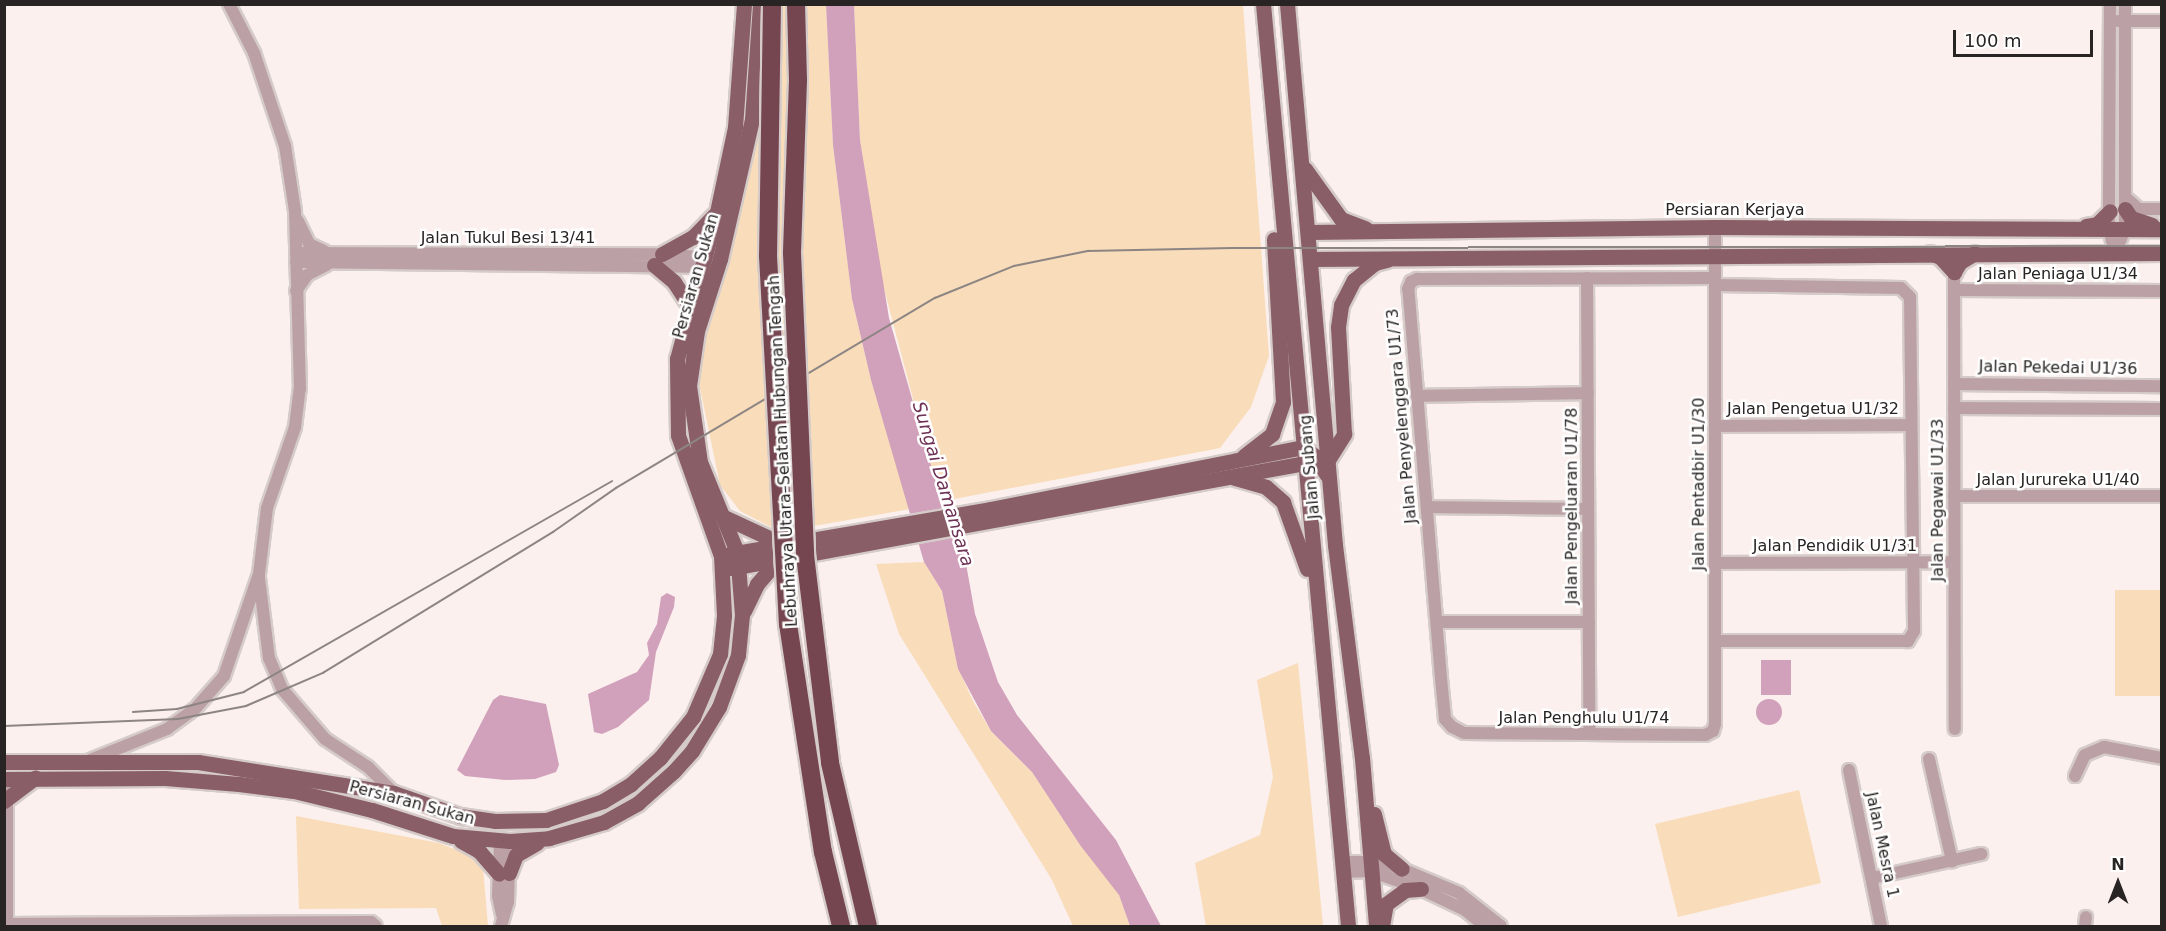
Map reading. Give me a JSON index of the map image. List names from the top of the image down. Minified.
{"streets":{"highway":["Lebuhraya Utara–Selatan Hubungan Tengah"],"main road":["Persiaran Kerjaya","Persiaran Sukan","Jalan Subang"],"street":["Jalan Tukul Besi 13/41","Jalan Peniaga U1/34","Jalan Pekedai U1/36","Jalan Pengetua U1/32","Jalan Penyelenggara U1/73","Jalan Jurureka U1/40","Jalan Pentadbir U1/30","Jalan Pegawai U1/33","Jalan Pengeluaran U1/78","Jalan Pendidik U1/31","Jalan Penghulu U1/74","Jalan Mesra 1"]},"crossings":[["Persiaran Kerjaya","Jalan Subang"],["Persiaran Kerjaya","Jalan Pentadbir U1/30"],["Jalan Tukul Besi 13/41","Persiaran Sukan"],["Jalan Peniaga U1/34","Jalan Pegawai U1/33"],["Jalan Pekedai U1/36","Jalan Pegawai U1/33"],["Jalan Pengetua U1/32","Jalan Pentadbir U1/30"],["Jalan Penyelenggara U1/73","Jalan Pentadbir U1/30"],["Jalan Penyelenggara U1/73","Jalan Pengeluaran U1/78"],["Jalan Penyelenggara U1/73","Jalan Penghulu U1/74"],["Jalan Jurureka U1/40","Jalan Pegawai U1/33"],["Jalan Pentadbir U1/30","Jalan Pendidik U1/31"],["Jalan Pentadbir U1/30","Jalan Penghulu U1/74"],["Jalan Pegawai U1/33","Jalan Pendidik U1/31"],["Jalan Pengeluaran U1/78","Jalan Penghulu U1/74"]],"water":["Sungai Damansara"],"scale_bar":"100 m","north":"top"}
